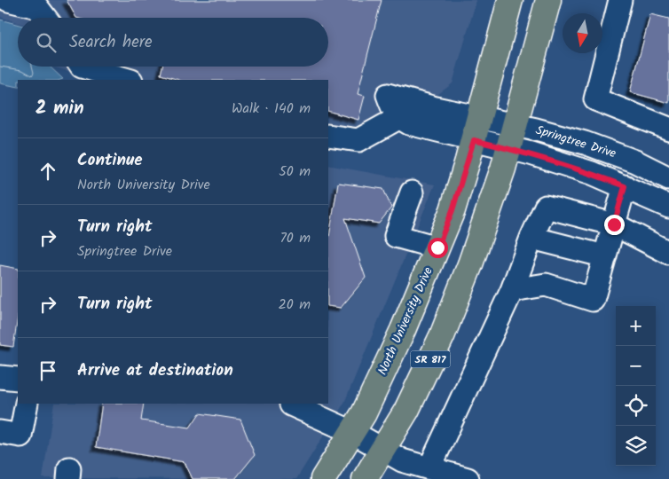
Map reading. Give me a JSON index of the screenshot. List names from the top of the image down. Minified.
{"streets":{"main road":["North University Drive","SR 817"],"street":["Springtree Drive"]},"crossings":[["Springtree Drive","North University Drive"],["Springtree Drive","SR 817"]],"north":"bottom","page":{"search":"Search here","heading":["2 min","Walk · 140 m"],"list":[["Continue","North University Drive","50 m"],["Turn right","Springtree Drive","70 m"],["Turn right","20 m"],"Arrive at destination"],"map_buttons":["+","−"]}}
